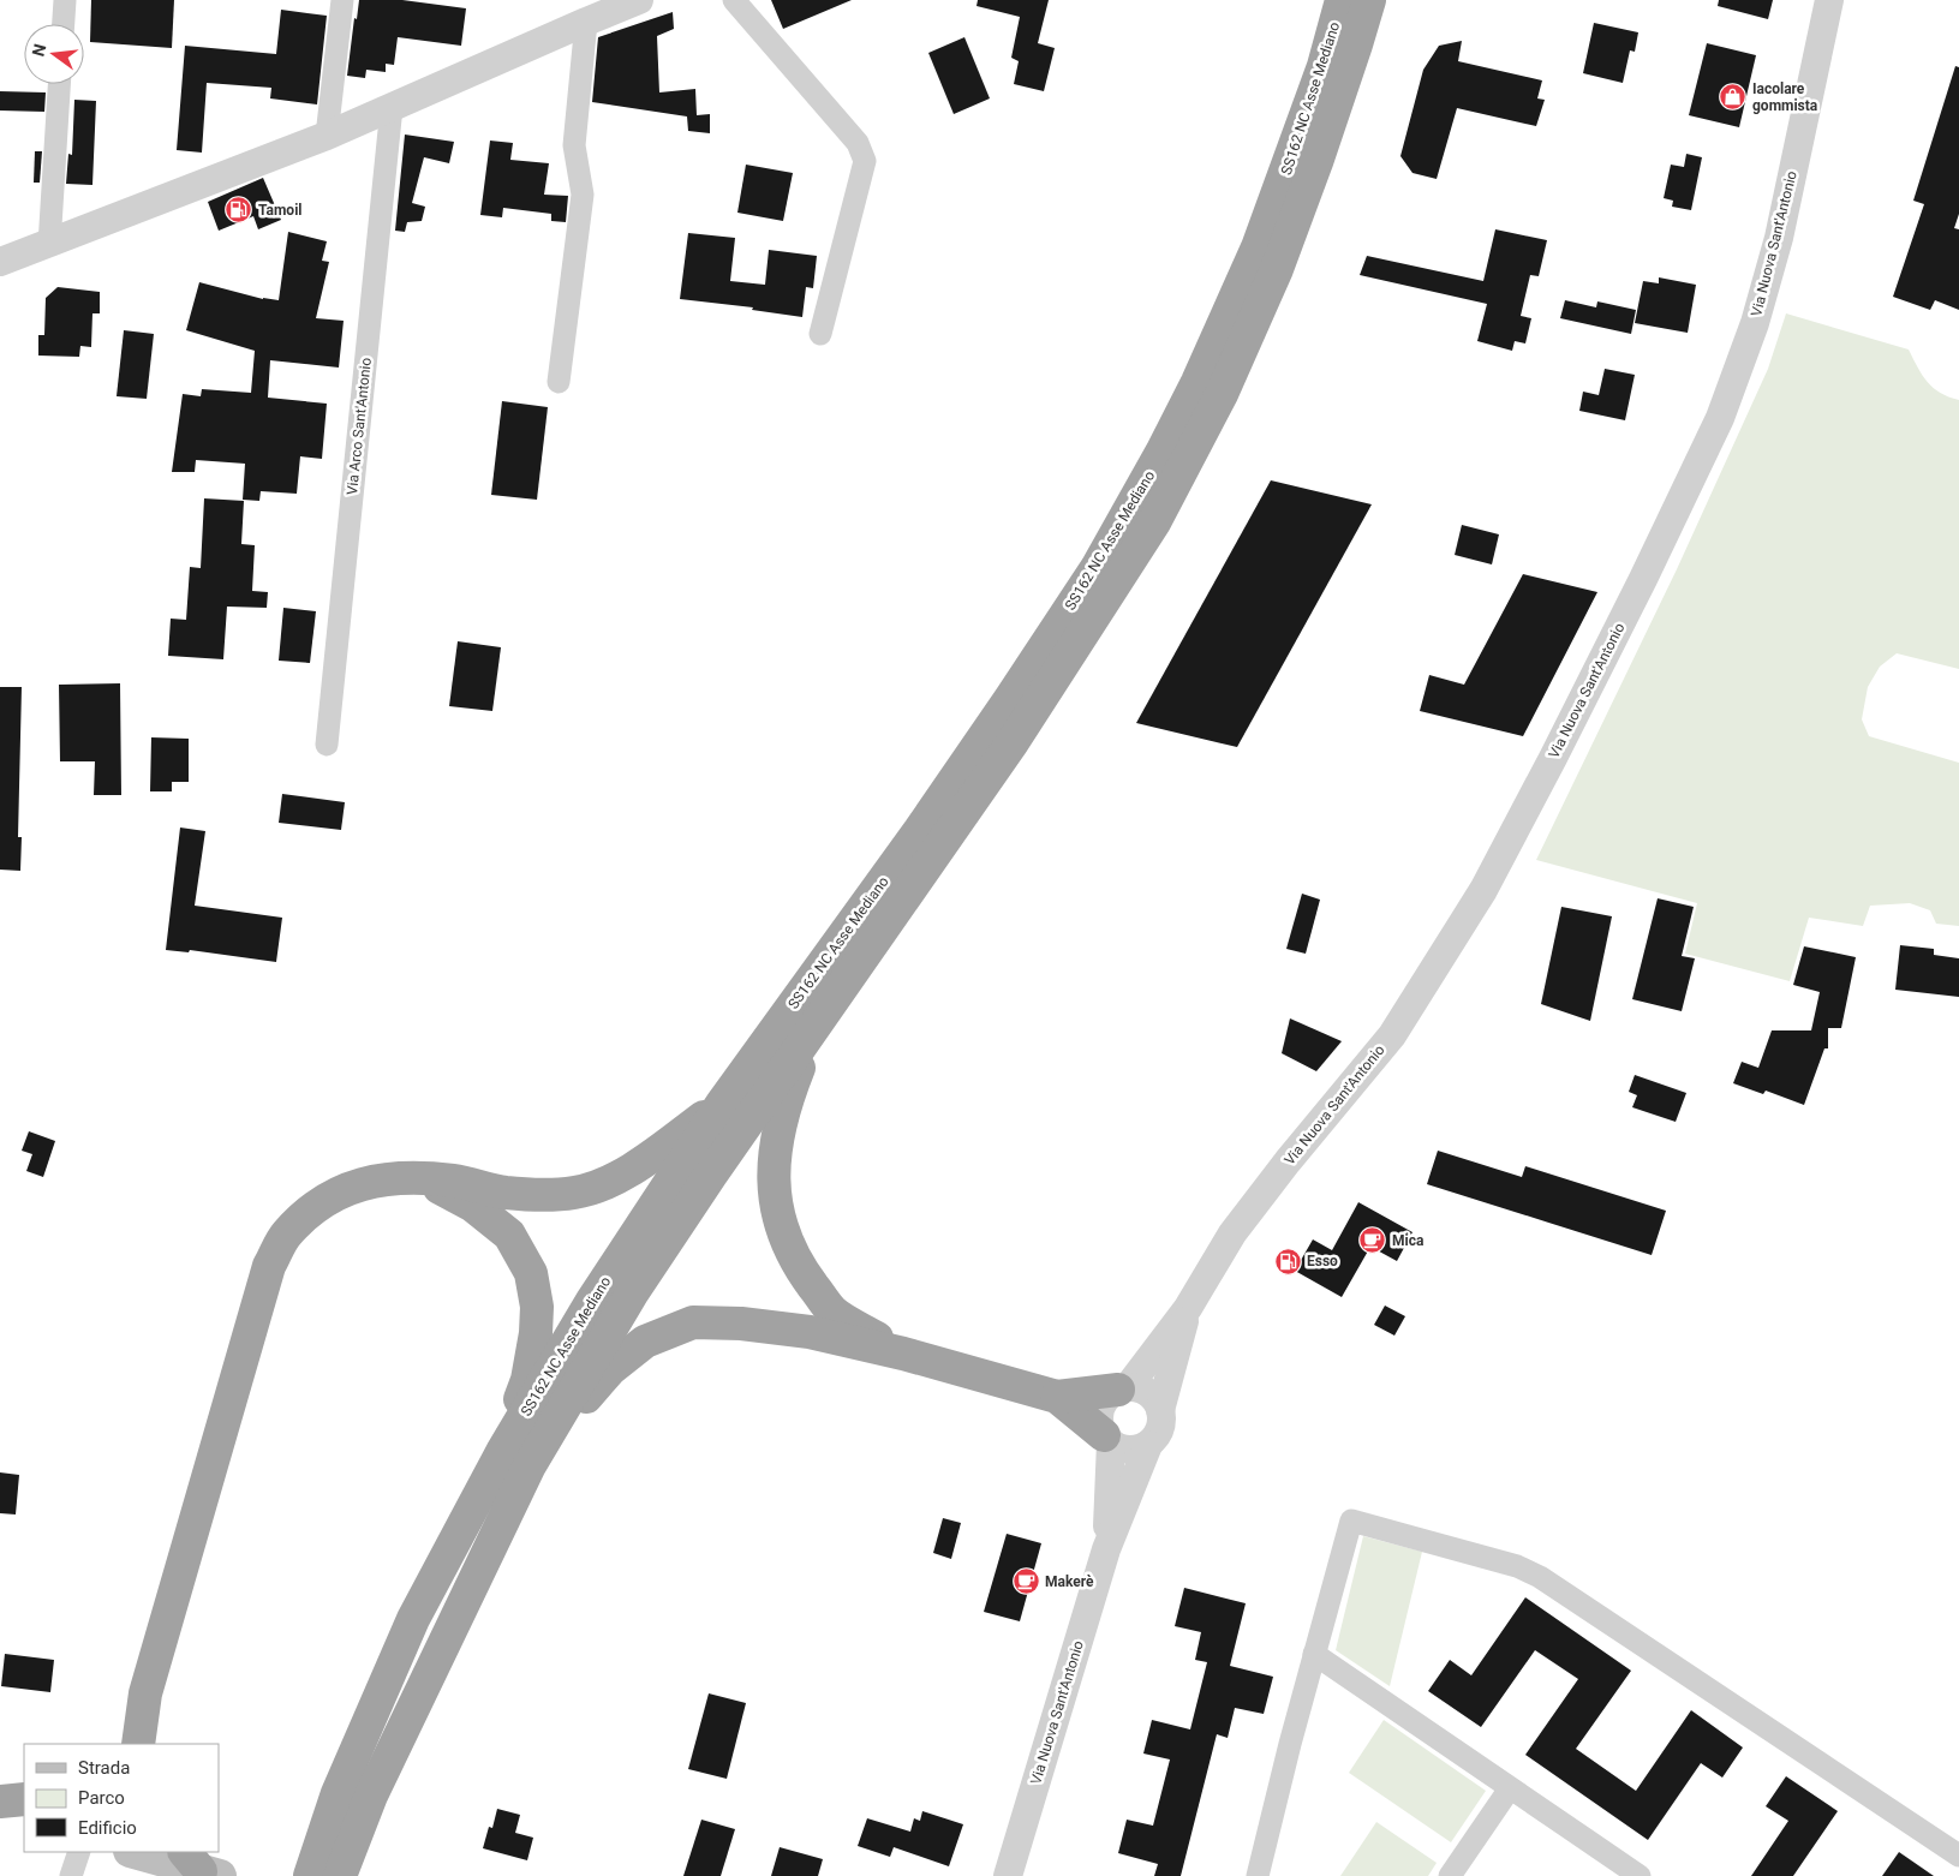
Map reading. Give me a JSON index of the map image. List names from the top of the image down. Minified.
{"streets":{"highway":["SS162 NC Asse Mediano"],"street":["Via Nuova Sant'Antonio","Via Arco Sant'Antonio"]},"places":{"shop":["Iacolare gommista"],"fuel station":["Tamoil","Esso"],"cafe":["Mica","Makerè"]},"legend":["Strada","Parco","Edificio"],"north":"left"}
